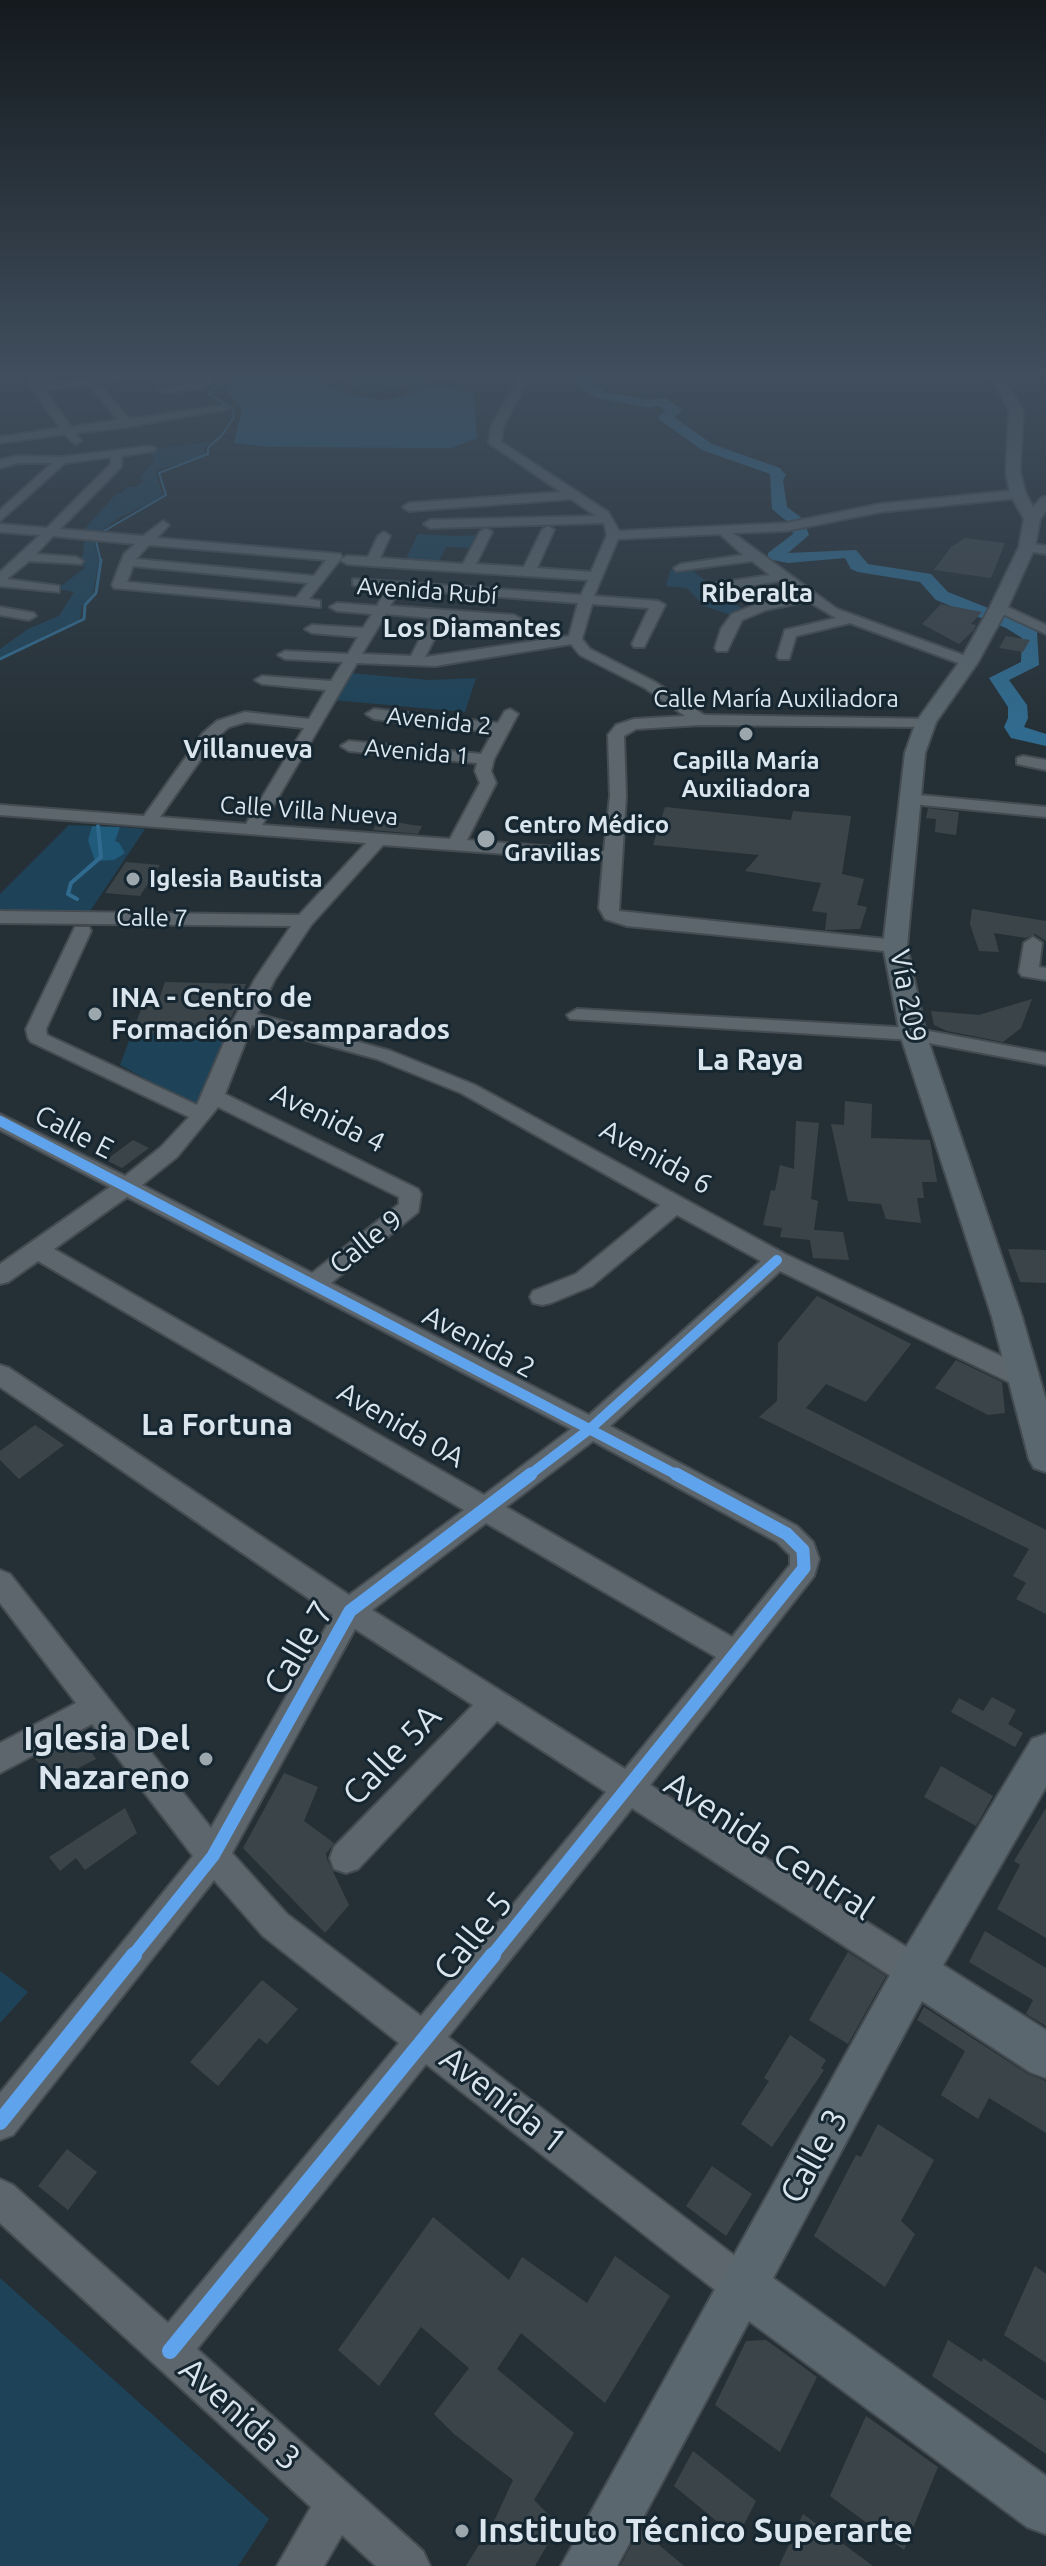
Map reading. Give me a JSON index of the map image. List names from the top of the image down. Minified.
{"streets":{"main road":["Avenida 1","Vía 209","Avenida Central","Calle 3"],"street":["Avenida Rubí","Calle María Auxiliadora","Avenida 2","Calle Villa Nueva","Calle 7","Avenida 4","Calle E","Avenida 6","Calle 9","Avenida 0A","Calle 5A","Calle 5","Avenida 3"]},"crossings":[["Calle María Auxiliadora","Calle Villa Nueva"],["Calle María Auxiliadora","Vía 209"],["Avenida 2","Avenida 1"],["Avenida 2","Calle 7"],["Avenida 2","Calle E"],["Avenida 2","Calle 9"],["Avenida 2","Calle 5"],["Avenida 1","Calle 7"],["Avenida 1","Calle 5"],["Avenida 1","Calle 3"],["Calle 7","Avenida 6"],["Calle 7","Avenida 0A"],["Calle 7","Avenida Central"],["Vía 209","Avenida 6"],["Avenida 4","Calle 9"],["Avenida 0A","Calle 5"],["Calle 5A","Avenida Central"],["Avenida Central","Calle 5"],["Avenida Central","Calle 3"],["Calle 5","Avenida 3"]],"districts":["Riberalta","Los Diamantes","Villanueva","La Raya","La Fortuna"],"places":["Capilla María Auxiliadora","Centro Médico Gravilias","Iglesia Bautista","INA - Centro de Formación Desamparados","Iglesia Del Nazareno","Instituto Técnico Superarte"]}
